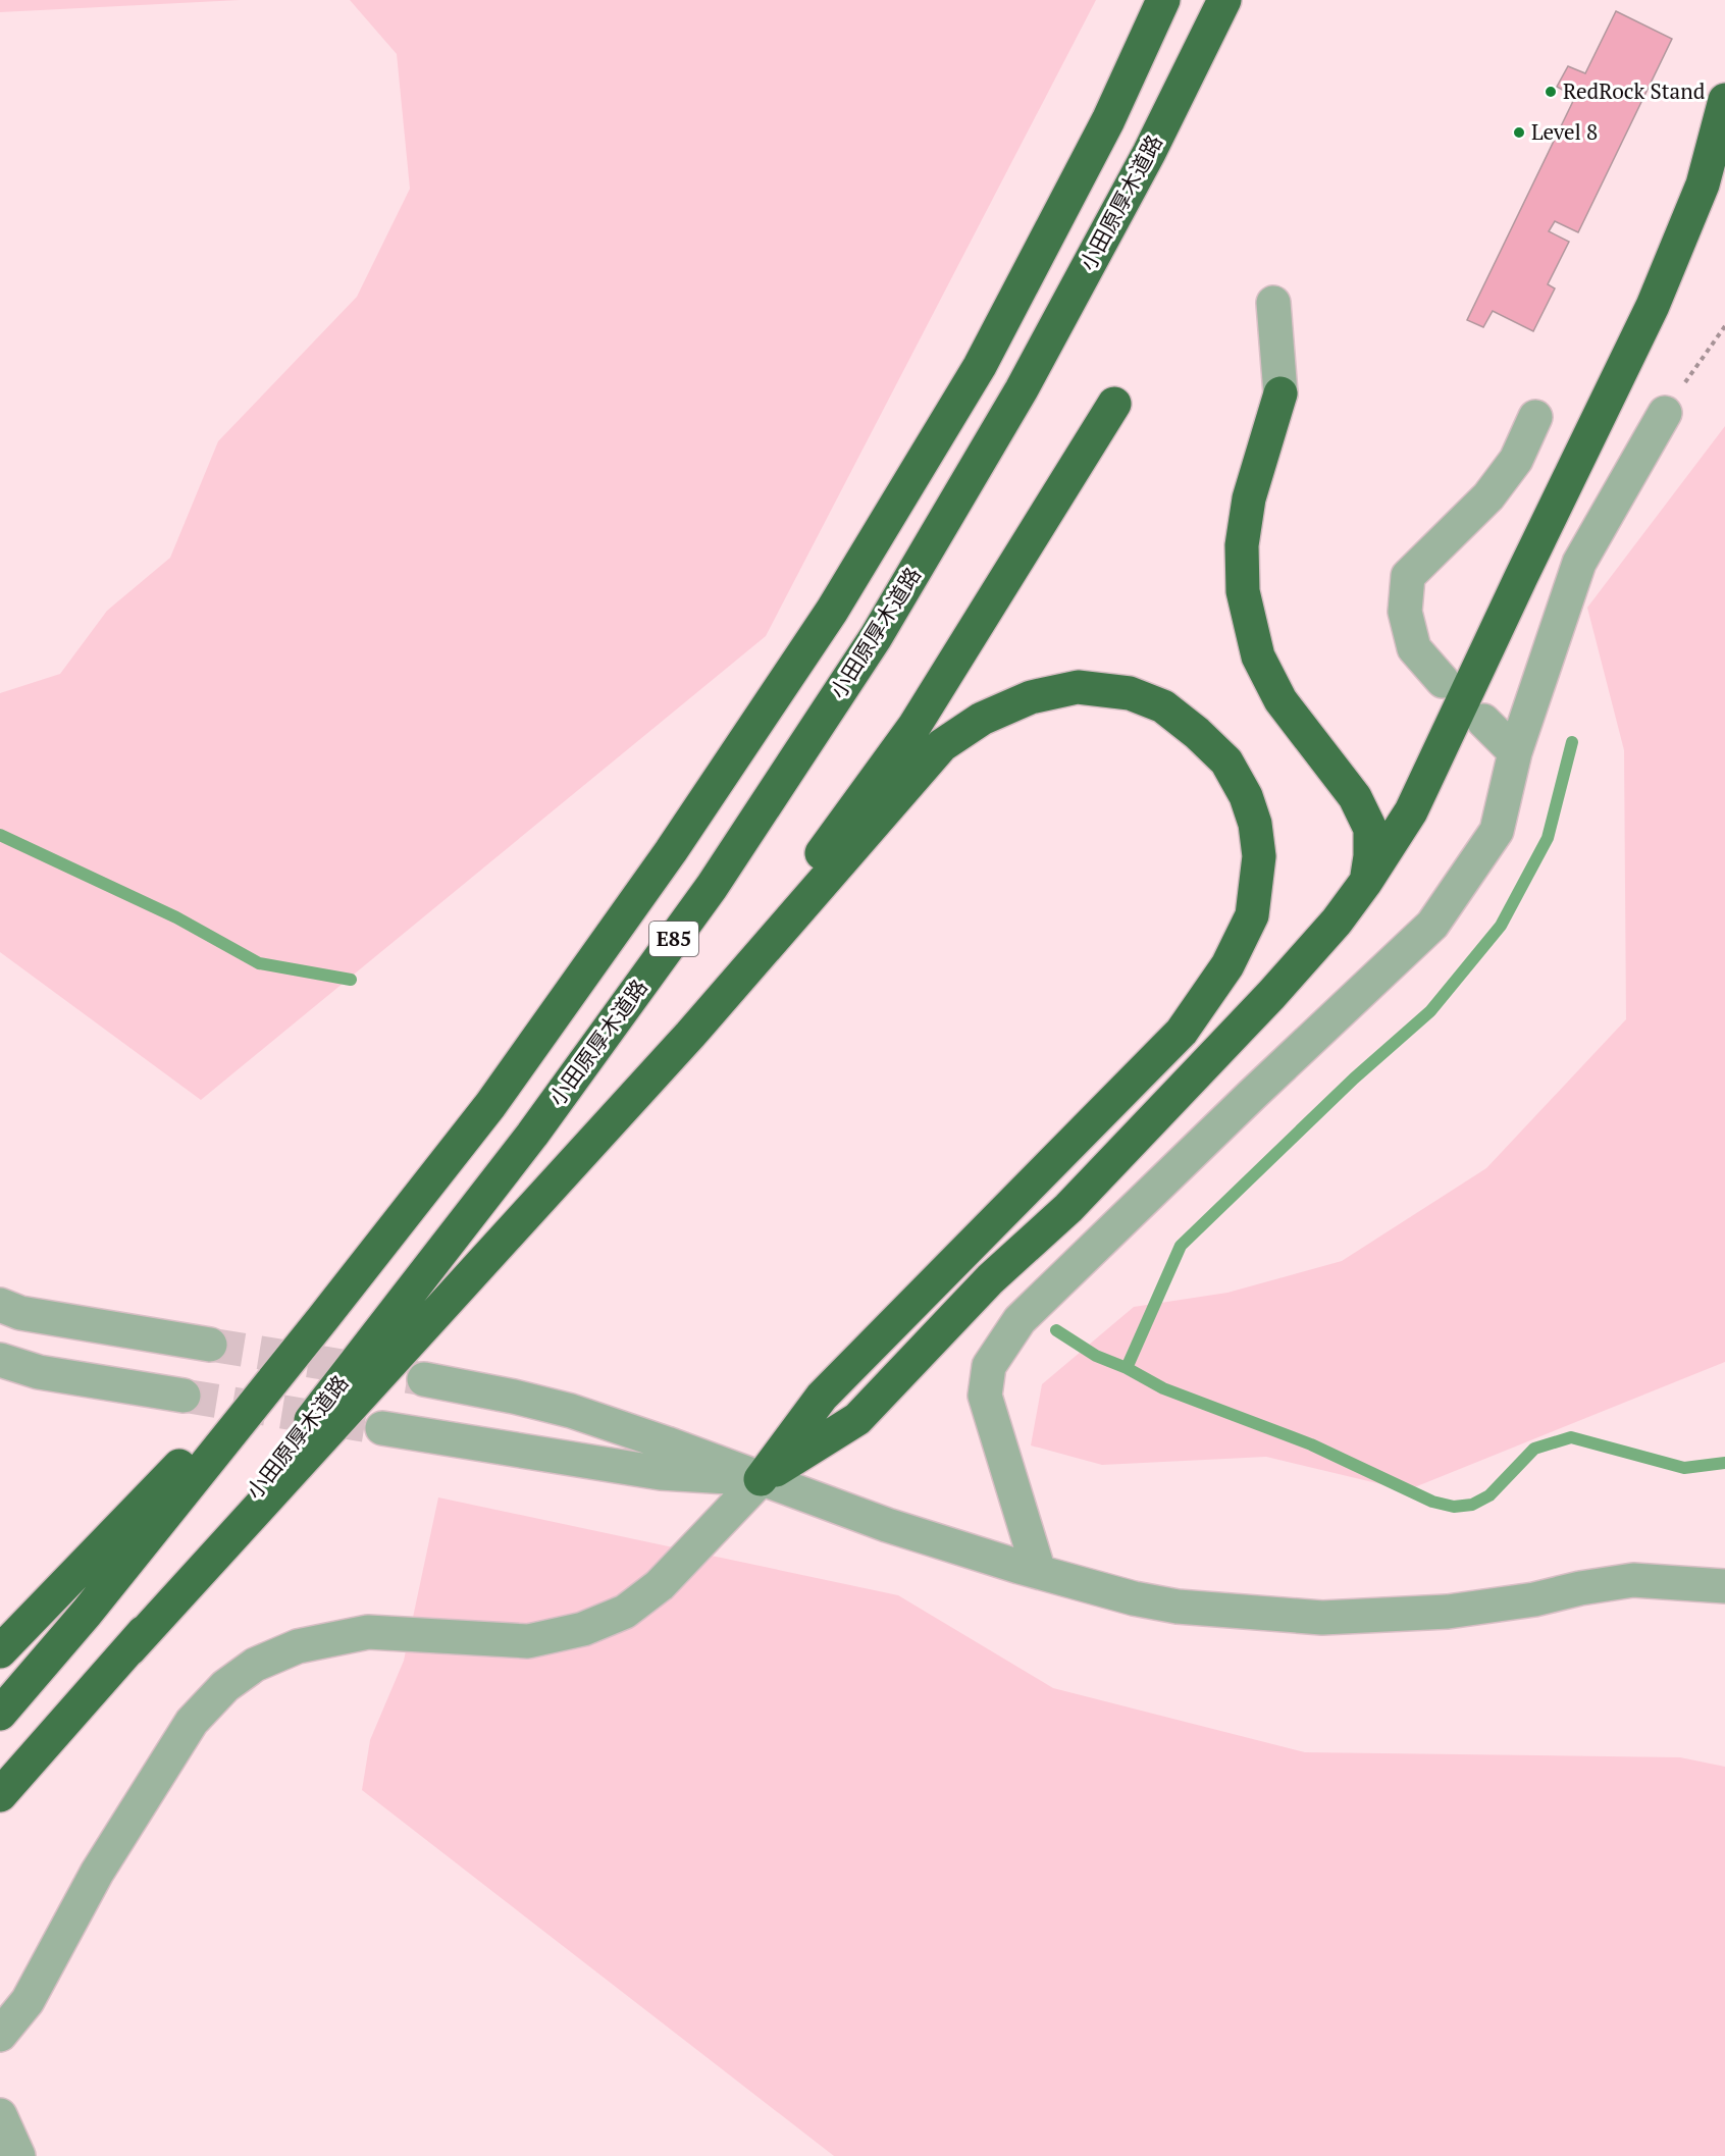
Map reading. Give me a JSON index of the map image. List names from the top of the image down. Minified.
{"streets":{"highway":["小田原厚木道路","E85"]},"places":["RedRock Stand","Level 8"]}
